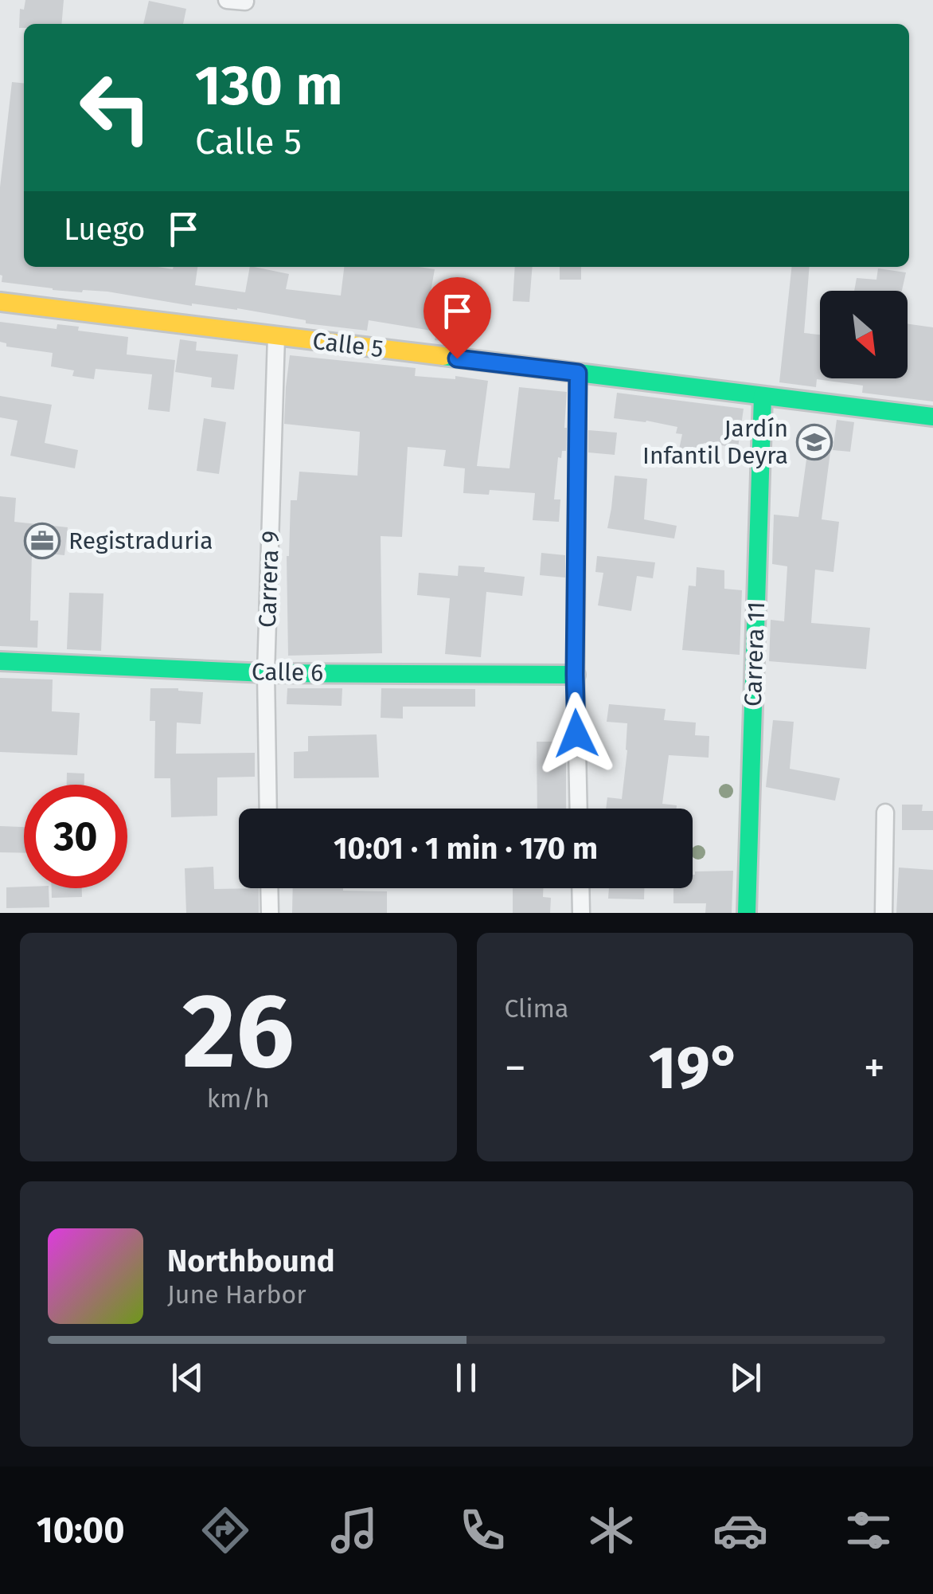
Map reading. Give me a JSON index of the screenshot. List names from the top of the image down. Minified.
{"streets":{"street":["Calle 5","Carrera 9","Carrera 11","Calle 6"]},"crossings":[["Calle 5","Carrera 9"],["Calle 5","Carrera 11"],["Carrera 9","Calle 6"]],"places":{"school or university":["Jardín Infantil Deyra"],"office":["Registraduria"]},"north":"bottom right","page":{"turn":["130 m","Calle 5"],"then":"Luego","limit":"30","trip":"10:01 · 1 min · 170 m","tile":[["26","km/h"],"Clima"],"heat":["−","19°","+"],"song":["Northbound","June Harbor"],"tabs":"10:00"}}
